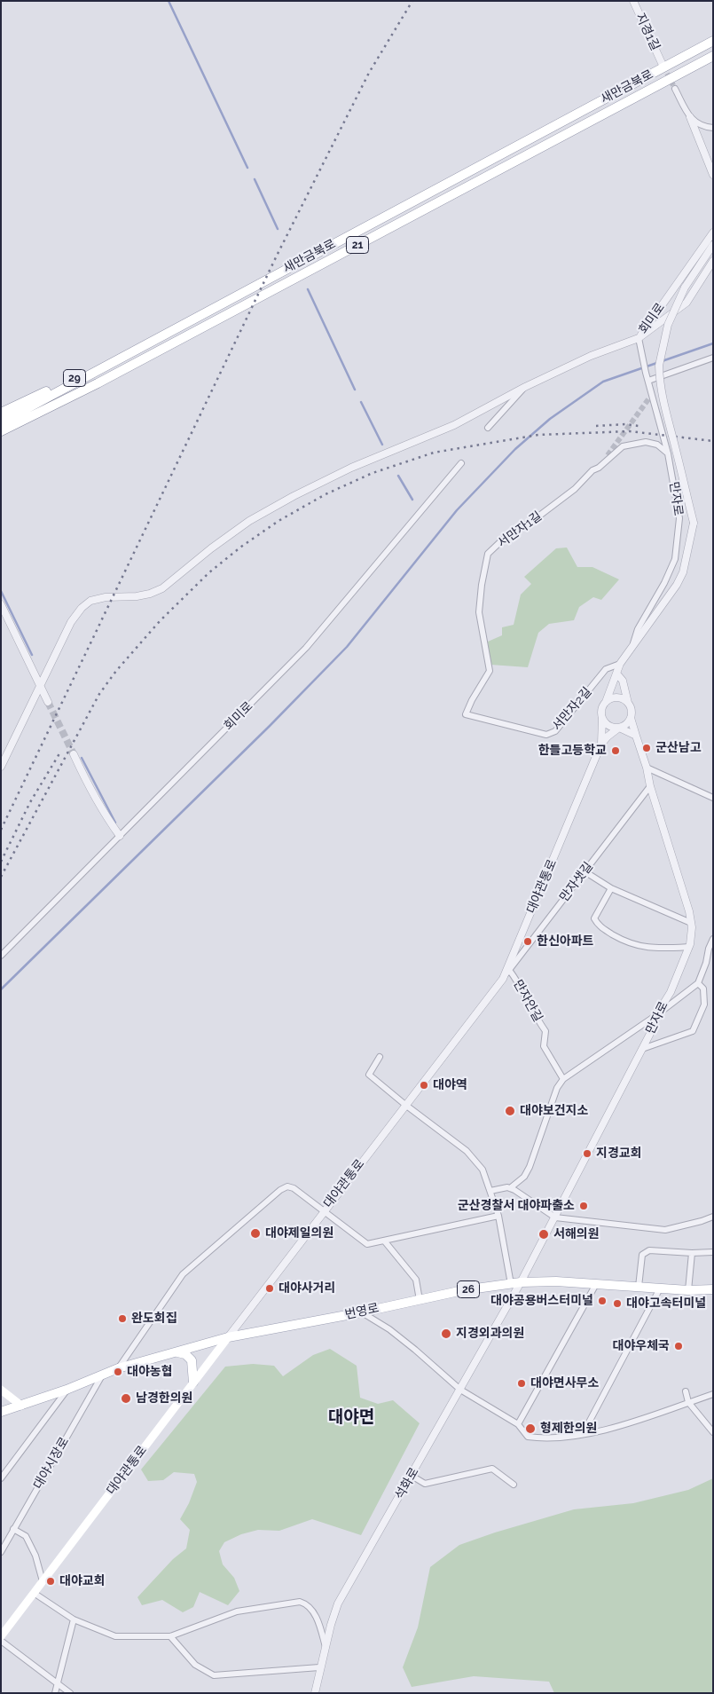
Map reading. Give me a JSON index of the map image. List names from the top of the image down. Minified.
{"streets":{"main road":["새만금북로","21","29","대야관통로","26","번영로"],"street":["지경1길","회미로","만자로","서만자1길","서만자2길","만자샛길","만자안길","대야시장로","석화로"]},"crossings":[["새만금북로","29"],["회미로","만자로"],["만자로","서만자1길"],["만자로","서만자2길"],["만자로","만자샛길"],["만자로","번영로"],["만자로","석화로"],["서만자1길","서만자2길"],["만자샛길","대야관통로"],["만자샛길","만자안길"],["대야관통로","번영로"],["번영로","대야시장로"],["번영로","석화로"]],"districts":["대야면"],"places":["군산남고","한들고등학교","한신아파트","대야역","대야보건지소","지경교회","군산경찰서 대야파출소","대야제일의원","서해의원","대야사거리","대야공용버스터미널","대야고속터미널","완도회집","지경외과의원","대야우체국","대야농협","대야면사무소","남경한의원","형제한의원","대야교회"]}
